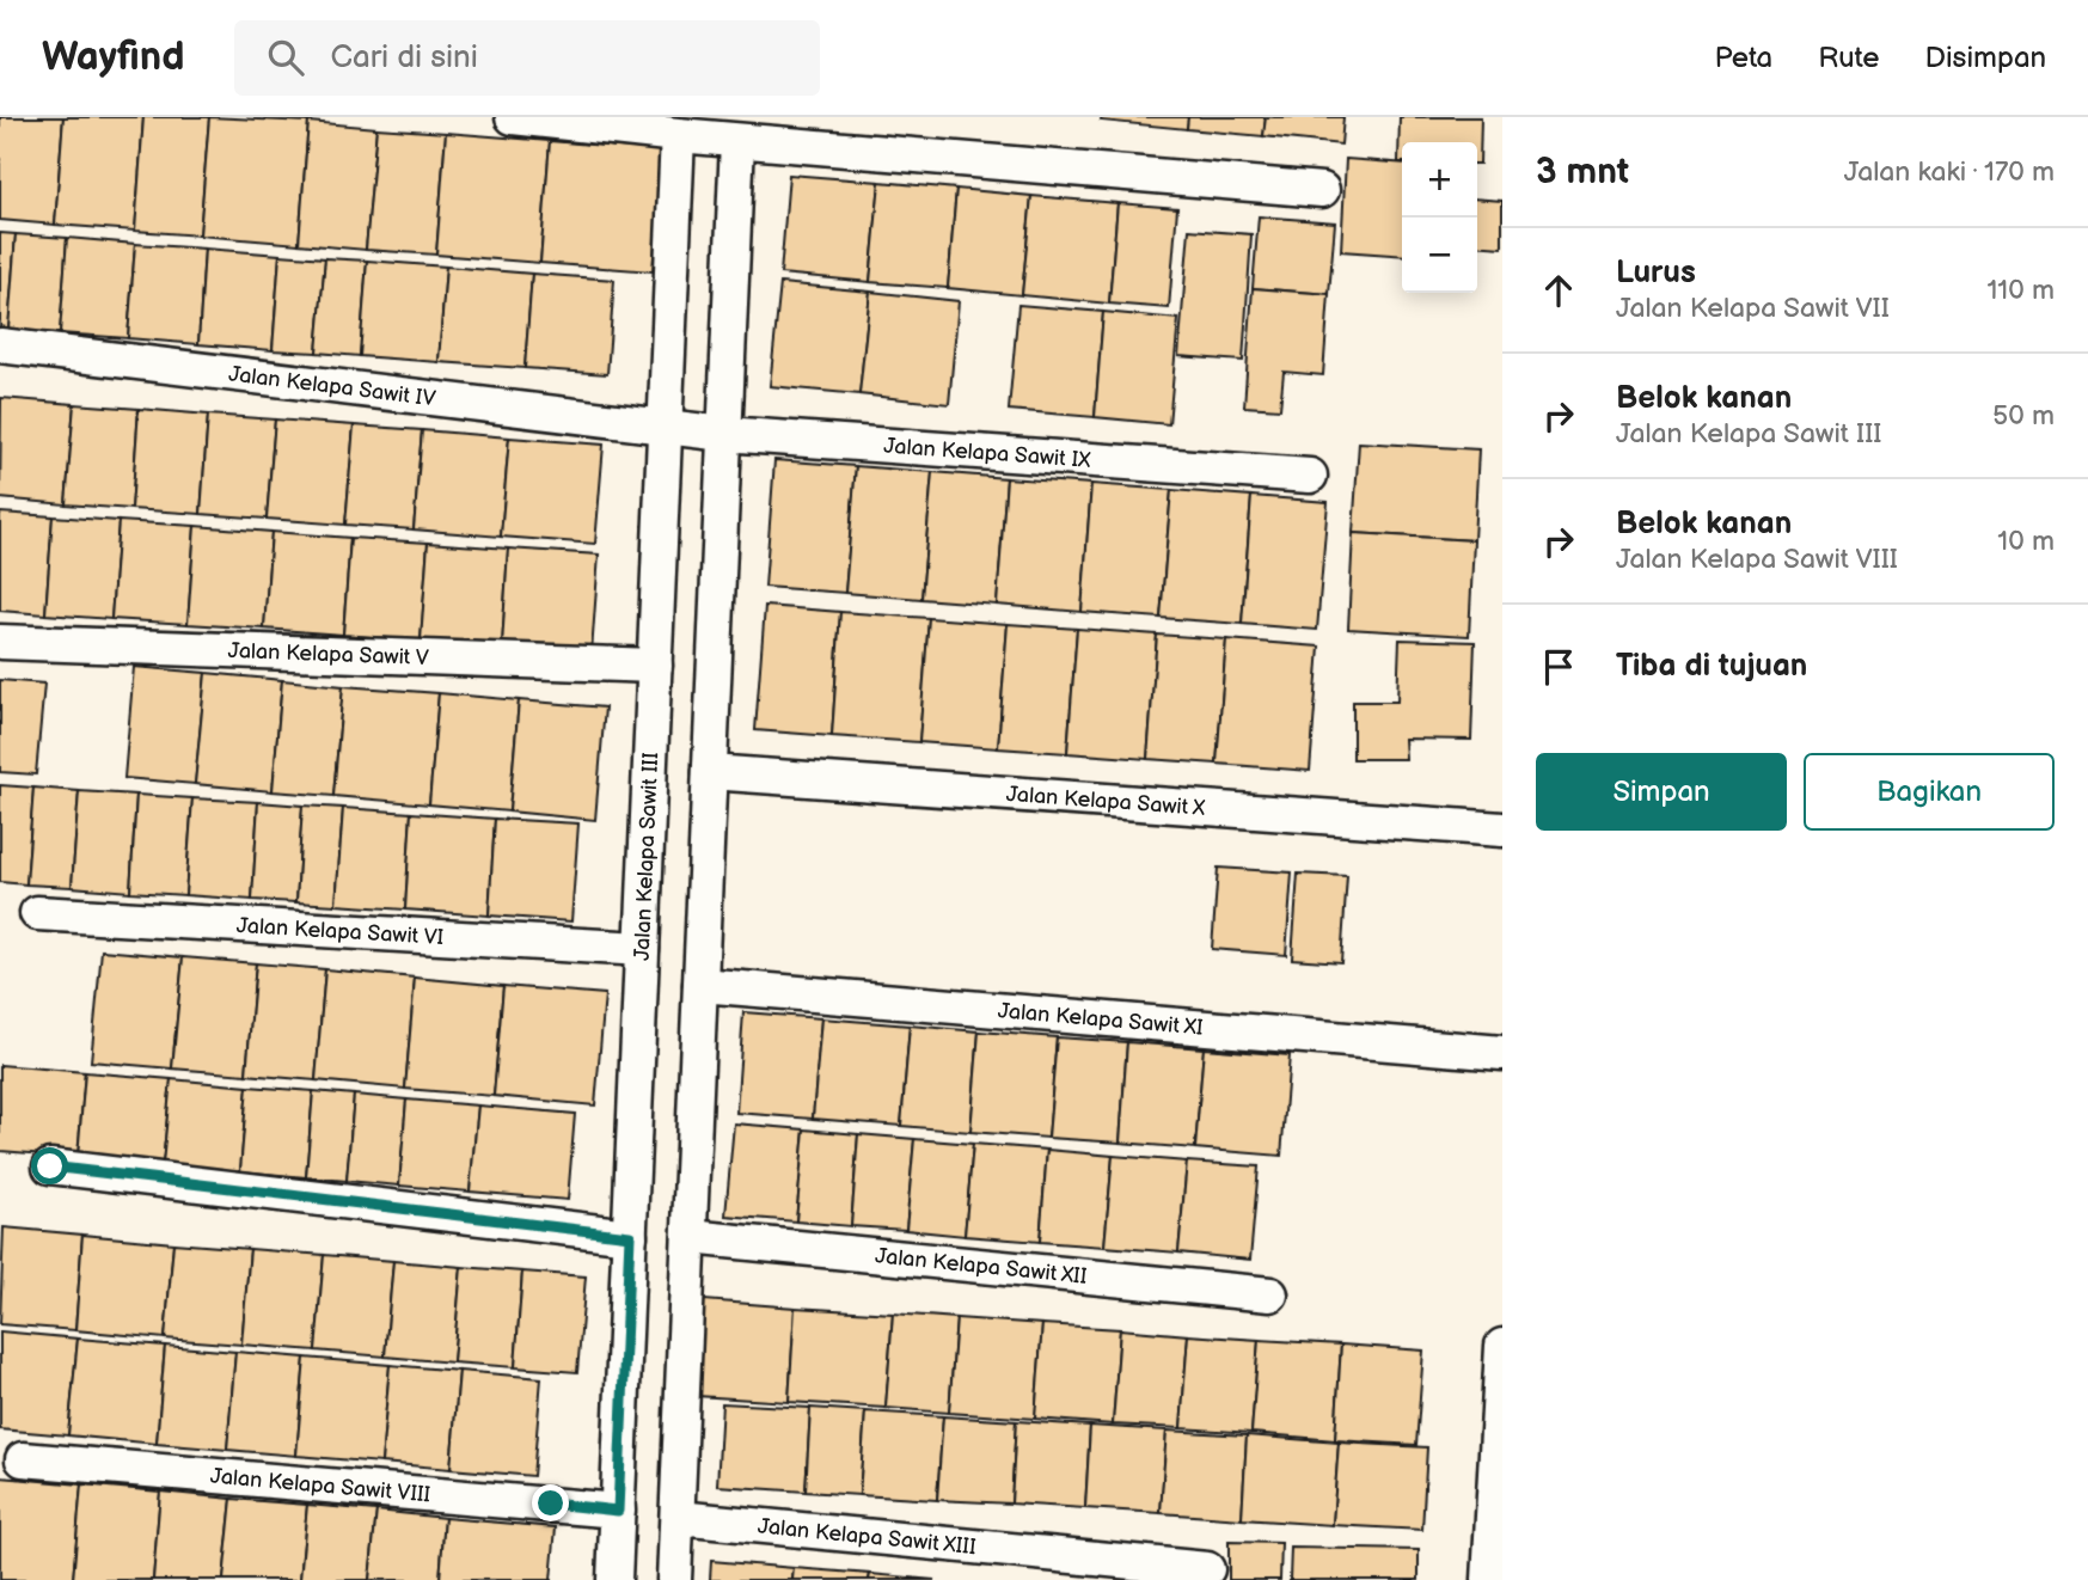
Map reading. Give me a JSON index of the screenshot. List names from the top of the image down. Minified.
{"streets":{"street":["Jalan Kelapa Sawit IV","Jalan Kelapa Sawit IX","Jalan Kelapa Sawit V","Jalan Kelapa Sawit X","Jalan Kelapa Sawit III","Jalan Kelapa Sawit VI","Jalan Kelapa Sawit XI","Jalan Kelapa Sawit XII","Jalan Kelapa Sawit VIII","Jalan Kelapa Sawit XIII"]},"crossings":[["Jalan Kelapa Sawit IV","Jalan Kelapa Sawit IX"],["Jalan Kelapa Sawit IV","Jalan Kelapa Sawit III"],["Jalan Kelapa Sawit IX","Jalan Kelapa Sawit III"],["Jalan Kelapa Sawit V","Jalan Kelapa Sawit III"],["Jalan Kelapa Sawit III","Jalan Kelapa Sawit VI"],["Jalan Kelapa Sawit III","Jalan Kelapa Sawit VIII"]],"page":{"header":"Wayfind","search":"Cari di sini","nav":["Peta","Rute","Disimpan"],"heading":["3 mnt","Jalan kaki · 170 m"],"map_buttons":["+","−"],"list":[["Lurus","Jalan Kelapa Sawit VII","110 m"],["Belok kanan","Jalan Kelapa Sawit III","50 m"],["Belok kanan","Jalan Kelapa Sawit VIII","10 m"],"Tiba di tujuan"],"buttons":["Simpan","Bagikan"]}}
